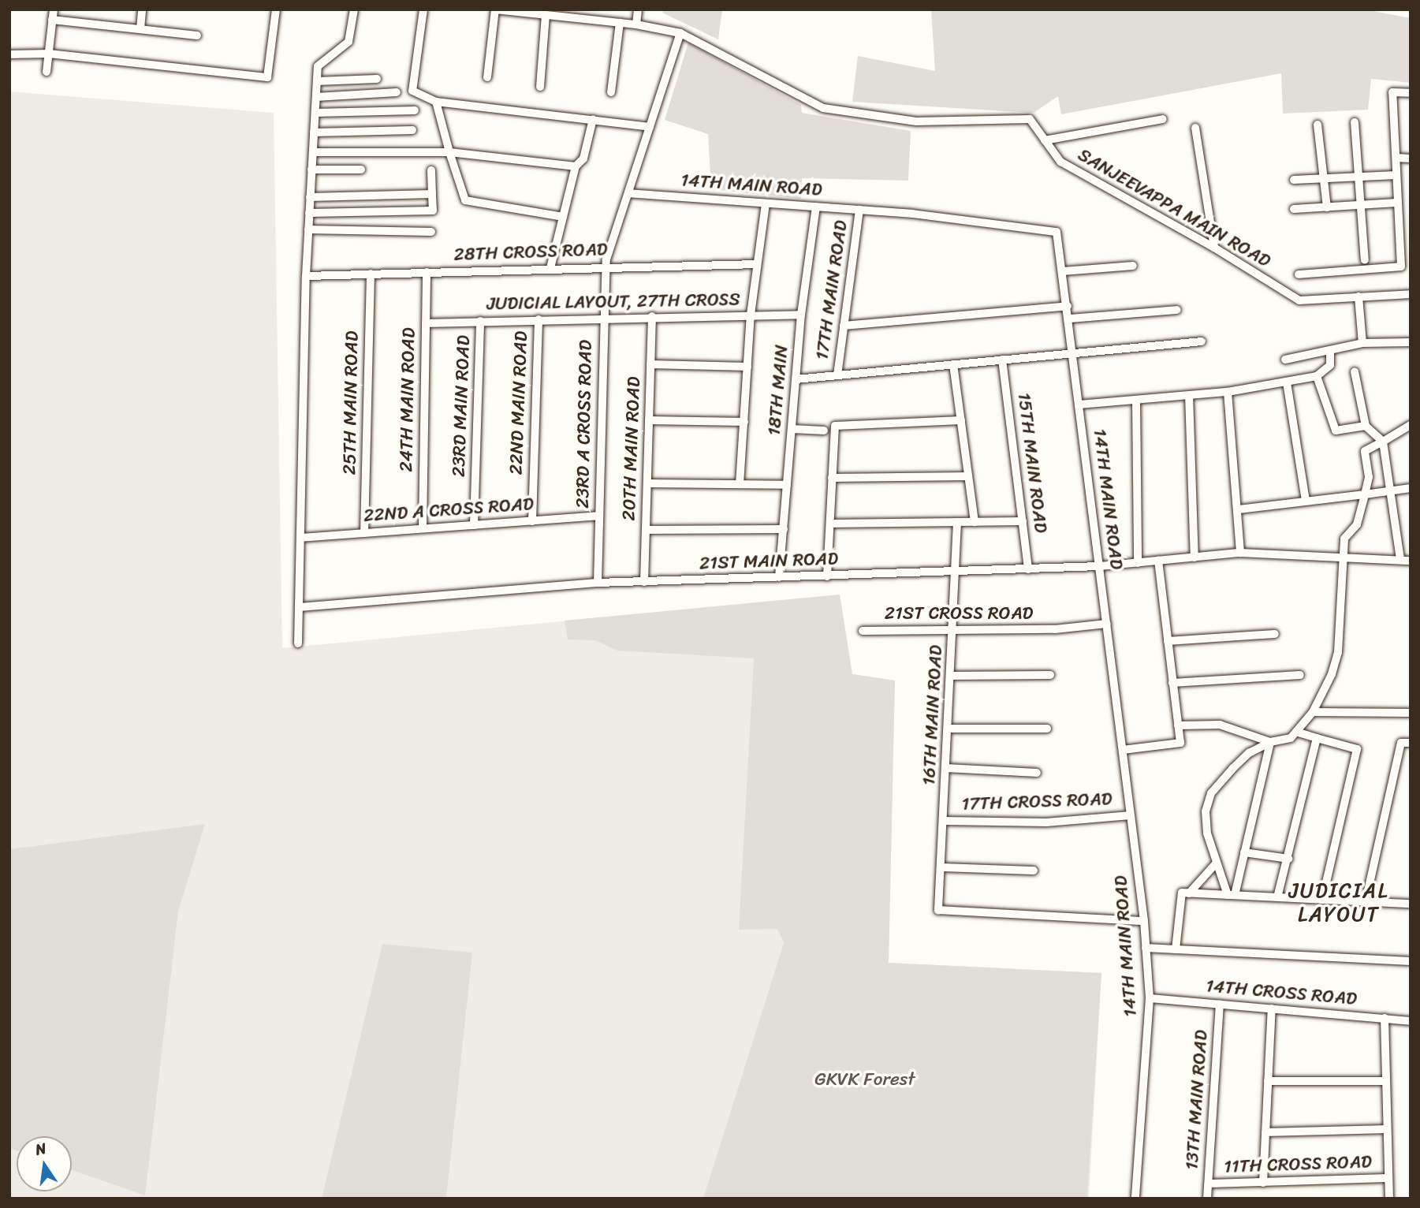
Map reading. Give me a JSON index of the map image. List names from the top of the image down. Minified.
{"streets":{"street":["14TH MAIN ROAD","SANJEEVAPPA MAIN ROAD","28TH CROSS ROAD","17TH MAIN ROAD","JUDICIAL LAYOUT, 27TH CROSS","18TH MAIN","24TH MAIN ROAD","25TH MAIN ROAD","22ND MAIN ROAD","23RD MAIN ROAD","23RD A CROSS ROAD","20TH MAIN ROAD","15TH MAIN ROAD","22ND A CROSS ROAD","21ST MAIN ROAD","21ST CROSS ROAD","16TH MAIN ROAD","17TH CROSS ROAD","14TH CROSS ROAD","13TH MAIN ROAD","11TH CROSS ROAD"]},"crossings":[["14TH MAIN ROAD","17TH MAIN ROAD"],["14TH MAIN ROAD","18TH MAIN"],["14TH MAIN ROAD","23RD A CROSS ROAD"],["14TH MAIN ROAD","21ST MAIN ROAD"],["14TH MAIN ROAD","21ST CROSS ROAD"],["14TH MAIN ROAD","16TH MAIN ROAD"],["14TH MAIN ROAD","17TH CROSS ROAD"],["14TH MAIN ROAD","14TH CROSS ROAD"],["SANJEEVAPPA MAIN ROAD","23RD A CROSS ROAD"],["28TH CROSS ROAD","24TH MAIN ROAD"],["28TH CROSS ROAD","25TH MAIN ROAD"],["28TH CROSS ROAD","23RD A CROSS ROAD"],["JUDICIAL LAYOUT, 27TH CROSS","18TH MAIN"],["JUDICIAL LAYOUT, 27TH CROSS","24TH MAIN ROAD"],["JUDICIAL LAYOUT, 27TH CROSS","22ND MAIN ROAD"],["JUDICIAL LAYOUT, 27TH CROSS","23RD MAIN ROAD"],["JUDICIAL LAYOUT, 27TH CROSS","23RD A CROSS ROAD"],["JUDICIAL LAYOUT, 27TH CROSS","20TH MAIN ROAD"],["18TH MAIN","21ST MAIN ROAD"],["24TH MAIN ROAD","22ND A CROSS ROAD"],["25TH MAIN ROAD","22ND A CROSS ROAD"],["22ND MAIN ROAD","22ND A CROSS ROAD"],["23RD MAIN ROAD","22ND A CROSS ROAD"],["23RD A CROSS ROAD","22ND A CROSS ROAD"],["23RD A CROSS ROAD","21ST MAIN ROAD"],["20TH MAIN ROAD","21ST MAIN ROAD"],["15TH MAIN ROAD","21ST MAIN ROAD"],["21ST MAIN ROAD","16TH MAIN ROAD"],["21ST CROSS ROAD","16TH MAIN ROAD"],["16TH MAIN ROAD","17TH CROSS ROAD"],["14TH CROSS ROAD","13TH MAIN ROAD"],["13TH MAIN ROAD","11TH CROSS ROAD"]],"districts":["JUDICIAL LAYOUT"],"parks":["GKVK Forest"],"north":"top"}
